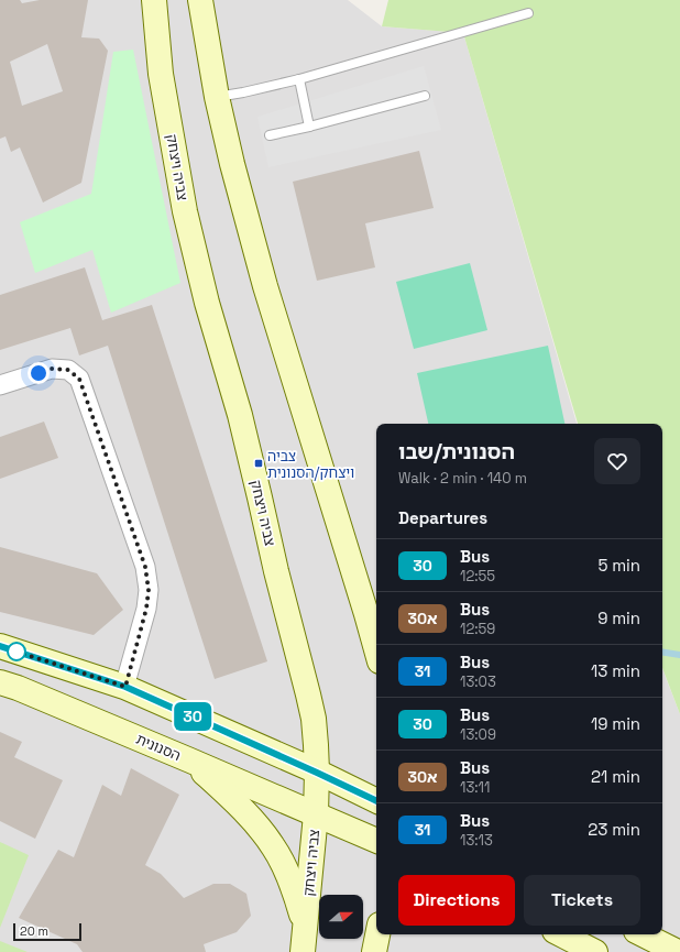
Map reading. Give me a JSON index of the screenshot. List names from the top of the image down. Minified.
{"streets":{"street":["צביה ויצחק","הסנונית"]},"crossings":[["צביה ויצחק","הסנונית"]],"places":{"transit":["צביה ויצחק/הסנונית"]},"lines":["bus line 30"],"scale_bar":"20 m","north":"right","page":{"on_map":"30","heading":[["הסנונית/שבו","Walk · 2 min · 140 m"],"Departures"],"list":[{"mark":"30","name":"Bus","note":"12:55","value":"5 min"},{"mark":"30א","name":"Bus","note":"12:59","value":"9 min"},{"mark":"31","name":"Bus","note":"13:03","value":"13 min"},{"mark":"30","name":"Bus","note":"13:09","value":"19 min"},{"mark":"30א","name":"Bus","note":"13:11","value":"21 min"},{"mark":"31","name":"Bus","note":"13:13","value":"23 min"}],"buttons":["Directions","Tickets"],"scale":"20 m"}}
